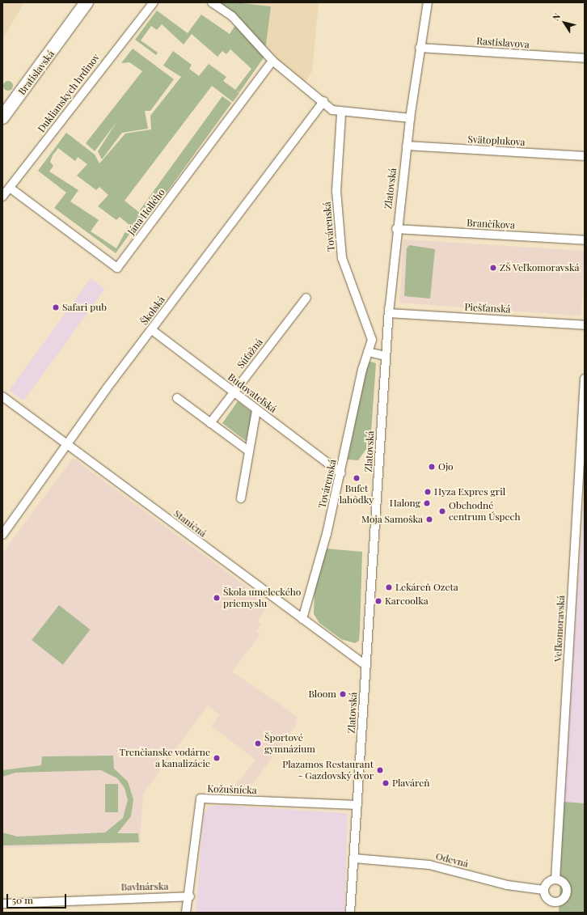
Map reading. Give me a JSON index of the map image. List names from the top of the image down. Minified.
{"streets":{"main road":["Bratislavská"],"street":["Rastislavova","Duklianskych hrdinov","Svätoplukova","Zlatovská","Jána Hollého","Brančíkova","Továrenská","Piešťanská","Školská","Súťažná","Budovateľská","Staničná","Veľkomoravská","Kožušnícka","Odevná","Bavlnárska"]},"crossings":[["Rastislavova","Zlatovská"],["Duklianskych hrdinov","Jána Hollého"],["Svätoplukova","Zlatovská"],["Zlatovská","Brančíkova"],["Zlatovská","Piešťanská"],["Zlatovská","Staničná"],["Zlatovská","Kožušnícka"],["Zlatovská","Odevná"],["Továrenská","Budovateľská"],["Továrenská","Staničná"],["Školská","Budovateľská"],["Školská","Staničná"],["Súťažná","Budovateľská"],["Veľkomoravská","Odevná"],["Kožušnícka","Bavlnárska"]],"places":["ZŠ Veľkomoravská","Safari pub","Ojo","Bufet lahôdky","Hyza Expres gril","Halong","Obchodné centrum Úspech","Moja Samoška","Lekáreň Ozeta","Škola umeleckého priemyslu","Karcoolka","Bloom","Športové gymnázium","Trenčianske vodárne a kanalizácie","Plazamos Restaurant - Gazdovský dvor","Plaváreň"],"scale_bar":"50 m","north":"top left"}
